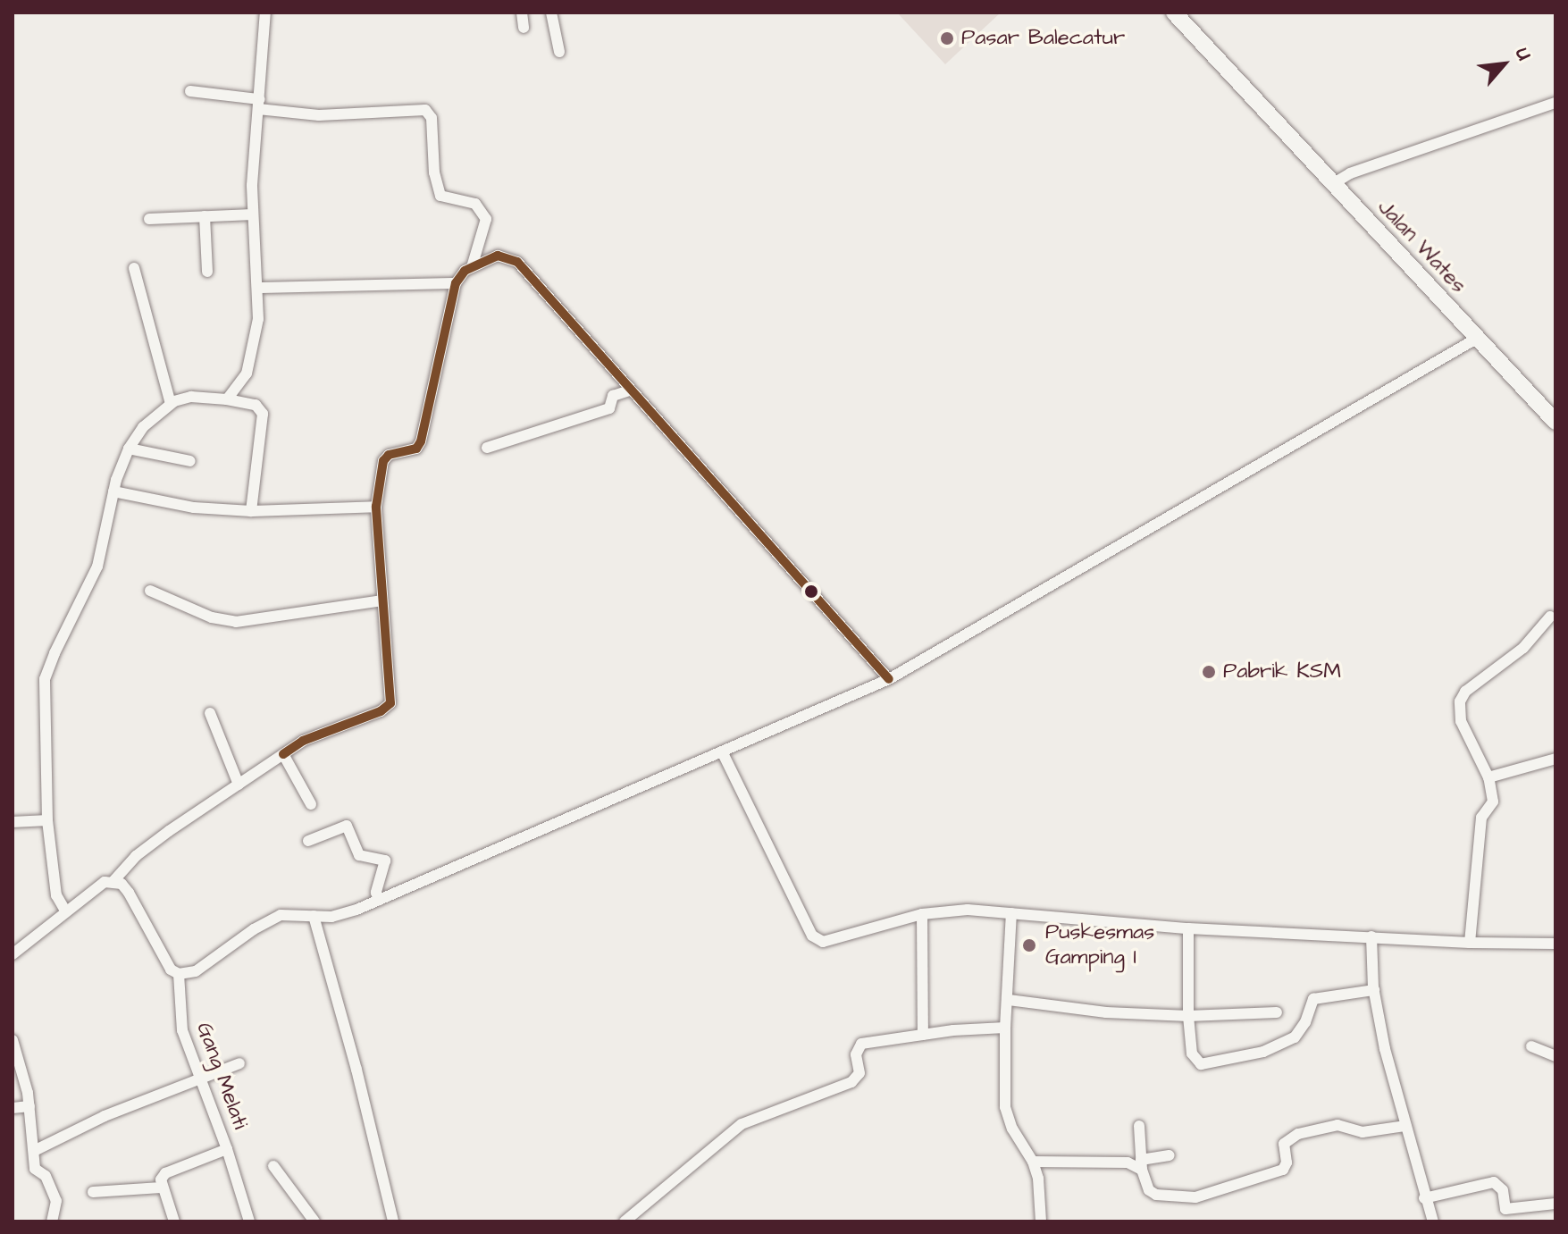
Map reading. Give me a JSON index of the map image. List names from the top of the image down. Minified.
{"streets":{"highway":["Jalan Wates"],"street":["Gang Melati"]},"places":["Pasar Balecatur","Pabrik KSM","Puskesmas Gamping I"],"north":"top right"}
